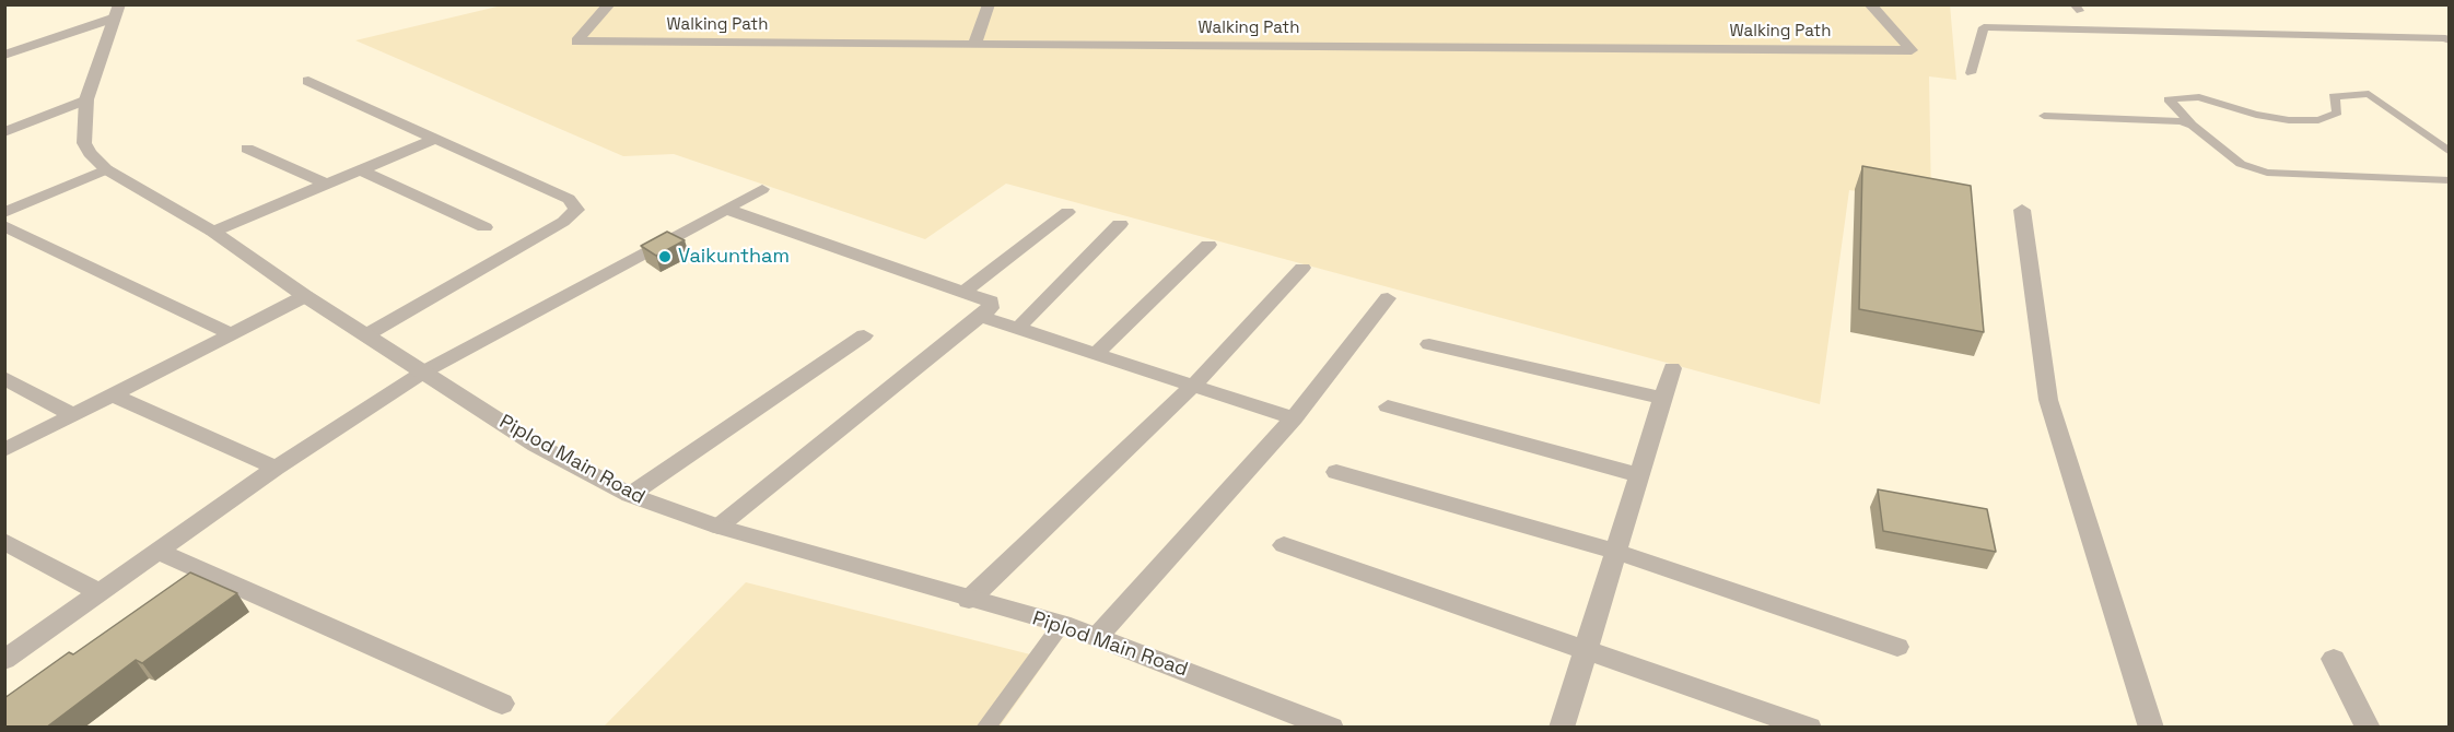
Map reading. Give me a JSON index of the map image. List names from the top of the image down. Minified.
{"streets":{"street":["Walking Path","Piplod Main Road"]},"places":["Vaikuntham"]}
